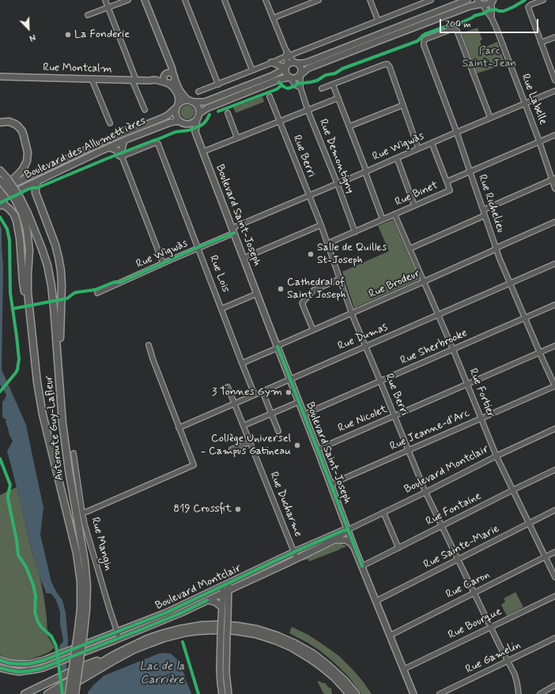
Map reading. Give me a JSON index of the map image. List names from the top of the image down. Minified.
{"streets":{"highway":["Autoroute Guy-Lafleur"],"main road":["Rue Montcalm","Boulevard des Allumettières","Boulevard Saint-Joseph","Boulevard Montclair"],"street":["Rue Labelle","Rue Wìgwàs","Rue Berri","Rue Demontigny","Rue Binet","Rue Richelieu","Rue Lois","Rue Brodeur","Rue Dumas","Rue Sherbrooke","Rue Fortier","Rue Nicolet","Rue Jeanne-d'Arc","Rue Ducharme","Rue Fontaine","Rue Mangin","Rue Sainte-Marie","Rue Caron","Rue Bourque","Rue Gamelin"]},"crossings":[["Rue Labelle","Rue Wìgwàs"],["Rue Labelle","Rue Binet"],["Rue Wìgwàs","Rue Berri"],["Rue Wìgwàs","Rue Demontigny"],["Rue Wìgwàs","Rue Richelieu"],["Rue Wìgwàs","Boulevard Saint-Joseph"],["Rue Wìgwàs","Rue Lois"],["Boulevard des Allumettières","Boulevard Saint-Joseph"],["Rue Berri","Rue Binet"],["Rue Berri","Rue Brodeur"],["Rue Berri","Rue Dumas"],["Rue Berri","Rue Sherbrooke"],["Rue Berri","Rue Nicolet"],["Rue Berri","Rue Jeanne-d'Arc"],["Rue Berri","Boulevard Montclair"],["Rue Berri","Rue Fontaine"],["Rue Berri","Rue Sainte-Marie"],["Rue Berri","Rue Caron"],["Rue Berri","Rue Bourque"],["Rue Berri","Rue Gamelin"],["Rue Demontigny","Rue Binet"],["Rue Binet","Rue Richelieu"],["Rue Binet","Rue Fortier"],["Rue Richelieu","Rue Brodeur"],["Rue Richelieu","Rue Dumas"],["Rue Richelieu","Rue Sherbrooke"],["Rue Richelieu","Rue Nicolet"],["Rue Richelieu","Rue Jeanne-d'Arc"],["Boulevard Saint-Joseph","Rue Brodeur"],["Boulevard Saint-Joseph","Rue Dumas"],["Boulevard Saint-Joseph","Rue Sherbrooke"],["Boulevard Saint-Joseph","Rue Nicolet"],["Boulevard Saint-Joseph","Rue Jeanne-d'Arc"],["Boulevard Saint-Joseph","Boulevard Montclair"],["Boulevard Saint-Joseph","Rue Fontaine"],["Boulevard Saint-Joseph","Rue Sainte-Marie"],["Boulevard Saint-Joseph","Rue Caron"],["Boulevard Saint-Joseph","Rue Bourque"],["Rue Lois","Rue Brodeur"],["Rue Lois","Rue Dumas"],["Rue Brodeur","Rue Fortier"],["Rue Dumas","Rue Fortier"],["Rue Dumas","Rue Ducharme"],["Rue Sherbrooke","Rue Fortier"],["Rue Fortier","Rue Nicolet"],["Rue Fortier","Rue Jeanne-d'Arc"],["Rue Fortier","Boulevard Montclair"],["Rue Fortier","Rue Fontaine"],["Rue Fortier","Rue Sainte-Marie"],["Rue Fortier","Rue Caron"],["Boulevard Montclair","Rue Ducharme"],["Boulevard Montclair","Rue Mangin"]],"water":["Lac de la Carrière"],"parks":["Parc Saint-Jean"],"places":["La Fonderie","Salle de Quilles St-Joseph","Cathedral of Saint Joseph","3 Tonnes Gym","Collège Universel - Campus Gatineau","819 Crossfit"],"scale_bar":"200 m","north":"bottom right"}
